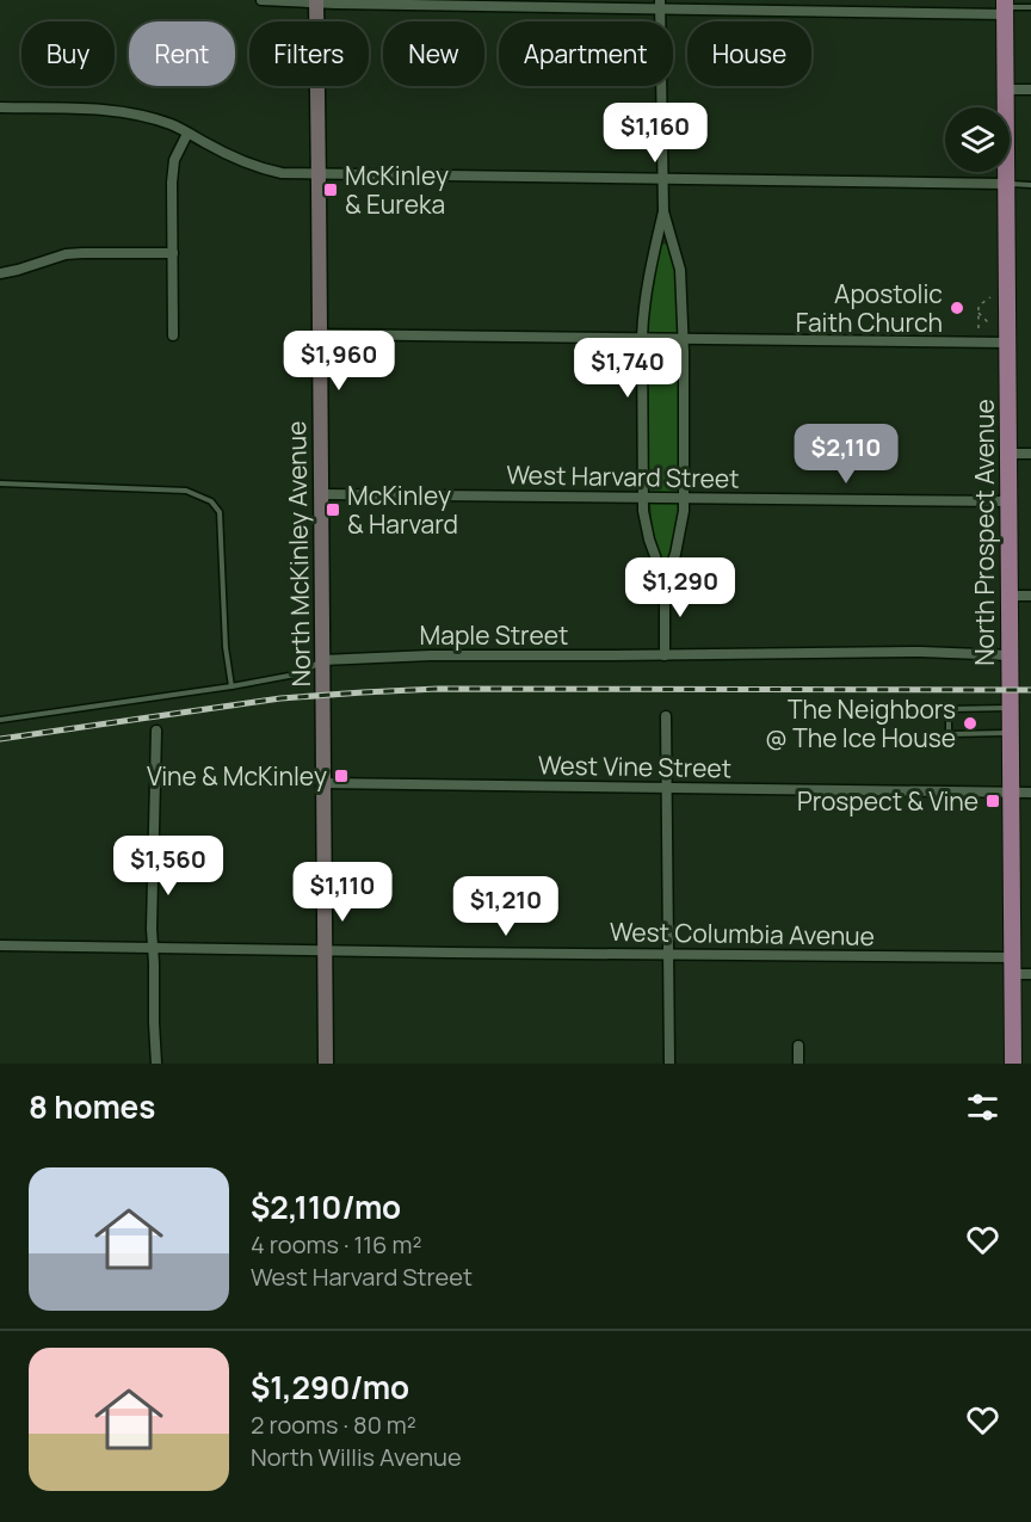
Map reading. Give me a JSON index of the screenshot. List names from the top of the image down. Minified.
{"streets":{"main road":["North Prospect Avenue"],"street":["West Harvard Street","North McKinley Avenue","Maple Street","West Vine Street","West Columbia Avenue"]},"crossings":[["West Harvard Street","North Prospect Avenue"],["West Harvard Street","North McKinley Avenue"],["North Prospect Avenue","Maple Street"],["North Prospect Avenue","West Vine Street"],["North Prospect Avenue","West Columbia Avenue"],["North McKinley Avenue","Maple Street"],["North McKinley Avenue","West Vine Street"],["North McKinley Avenue","West Columbia Avenue"]],"places":{"transit":["McKinley & Eureka","McKinley & Harvard","Vine & McKinley","Prospect & Vine"],"other":["Apostolic Faith Church","The Neighbors @ The Ice House"]},"page":{"chip":["Buy","Rent","Filters","New","Apartment","House"],"price":["$1,160","$1,960","$1,740","$2,110","$1,290","$1,560","$1,110","$1,210"],"heading":"8 homes","list":[{"name":"$2,110/mo","note":"4 rooms · 116 m² · West Harvard Street"},{"name":"$1,290/mo","note":"2 rooms · 80 m² · North Willis Avenue"}]}}
